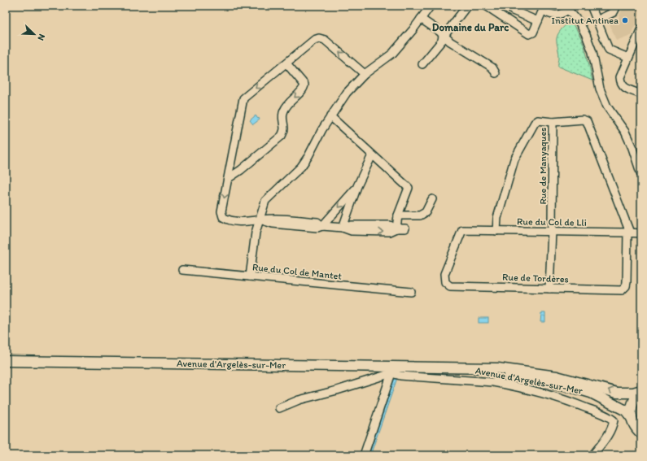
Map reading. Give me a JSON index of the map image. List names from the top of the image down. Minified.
{"streets":{"main road":["Avenue d'Argelès-sur-Mer"],"street":["Rue de Manyaques","Rue du Col de Lli","Rue du Col de Mantet","Rue de Tordères"]},"crossings":[["Rue de Manyaques","Rue du Col de Lli"],["Rue de Manyaques","Rue de Tordères"],["Rue du Col de Lli","Rue de Tordères"]],"districts":["Domaine du Parc"],"places":["Institut Antinea"],"north":"bottom right"}
